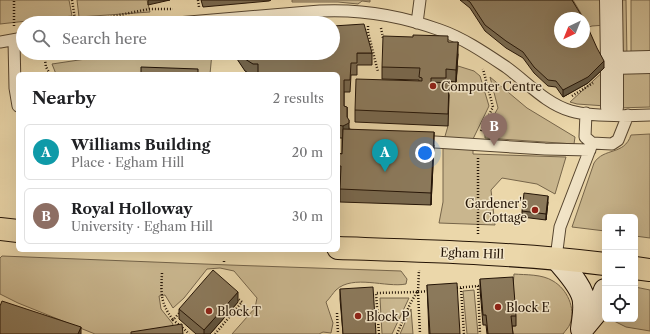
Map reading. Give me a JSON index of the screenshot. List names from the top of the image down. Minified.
{"streets":{"main road":["Egham Hill"]},"places":["Computer Centre","Gardener's Cottage","Block E","Block T","Block P"],"north":"bottom left","page":{"search":"Search here","heading":["Nearby","2 results"],"pins":["B","A"],"list":[{"mark":"A","name":"Williams Building","note":"Place · Egham Hill","value":"20 m"},{"mark":"B","name":"Royal Holloway","note":"University · Egham Hill","value":"30 m"}],"map_buttons":["+","−"]}}
